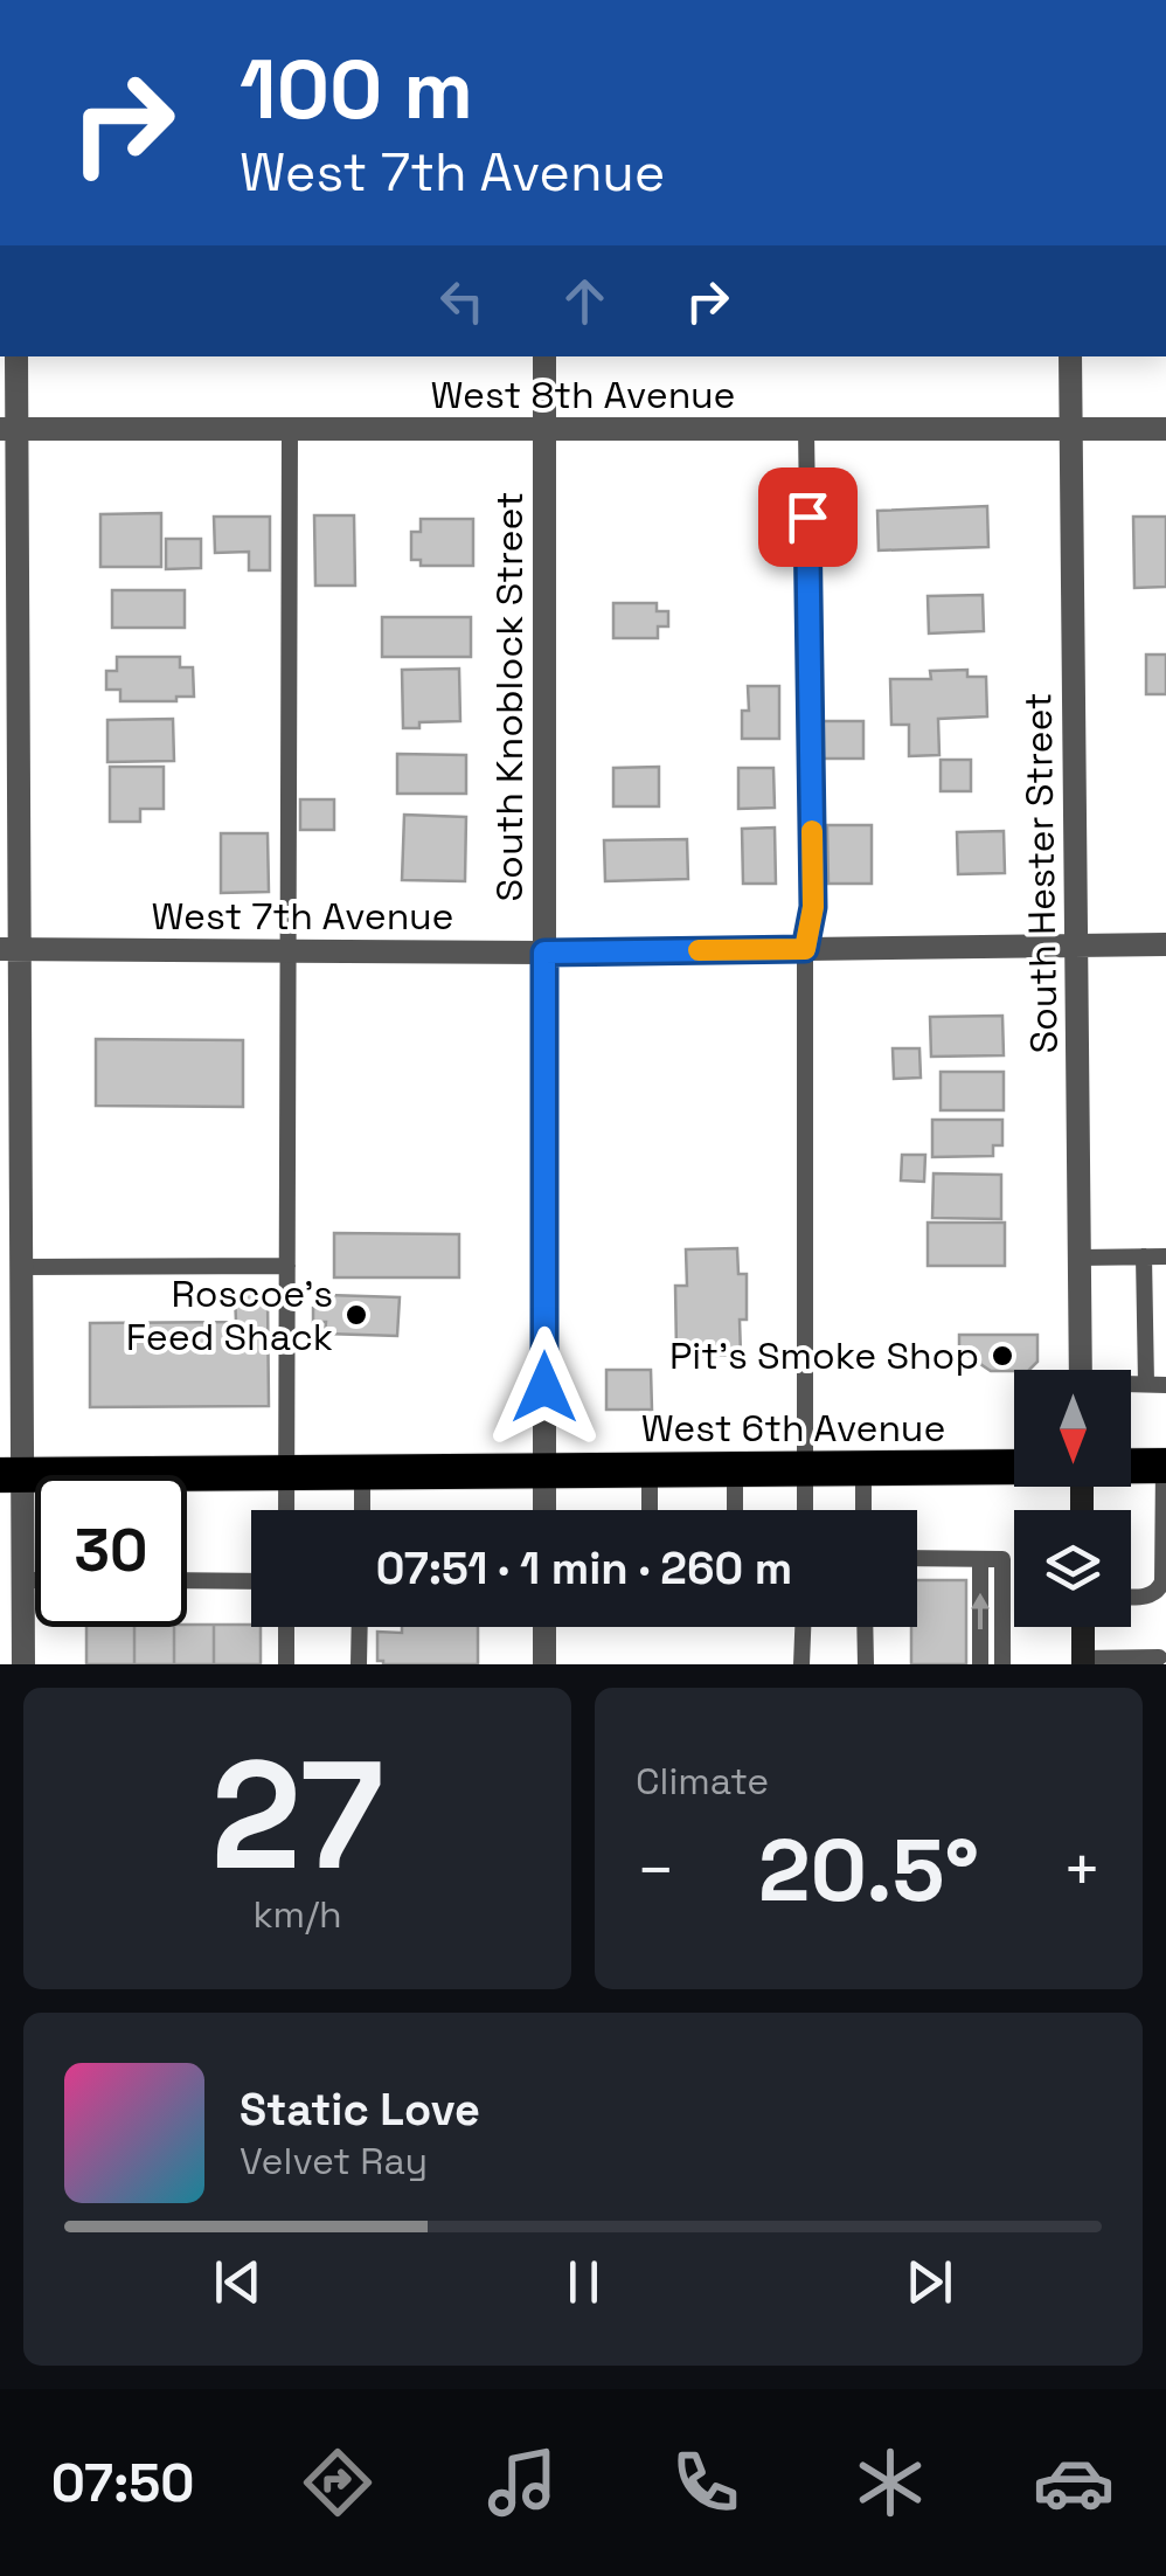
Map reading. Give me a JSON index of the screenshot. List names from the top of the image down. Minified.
{"streets":{"highway":["West 6th Avenue"],"street":["West 8th Avenue","South Knoblock Street","South Hester Street","West 7th Avenue"]},"crossings":[["West 8th Avenue","South Knoblock Street"],["West 8th Avenue","South Hester Street"],["South Knoblock Street","West 7th Avenue"],["South Knoblock Street","West 6th Avenue"],["South Hester Street","West 7th Avenue"]],"places":["Roscoe's Feed Shack","Pit's Smoke Shop"],"north":"bottom","page":{"turn":["100 m","West 7th Avenue"],"limit":"30","trip":"07:51 · 1 min · 260 m","tile":[["27","km/h"],"Climate"],"heat":["−","20.5°","+"],"song":["Static Love","Velvet Ray"],"tabs":"07:50"}}
